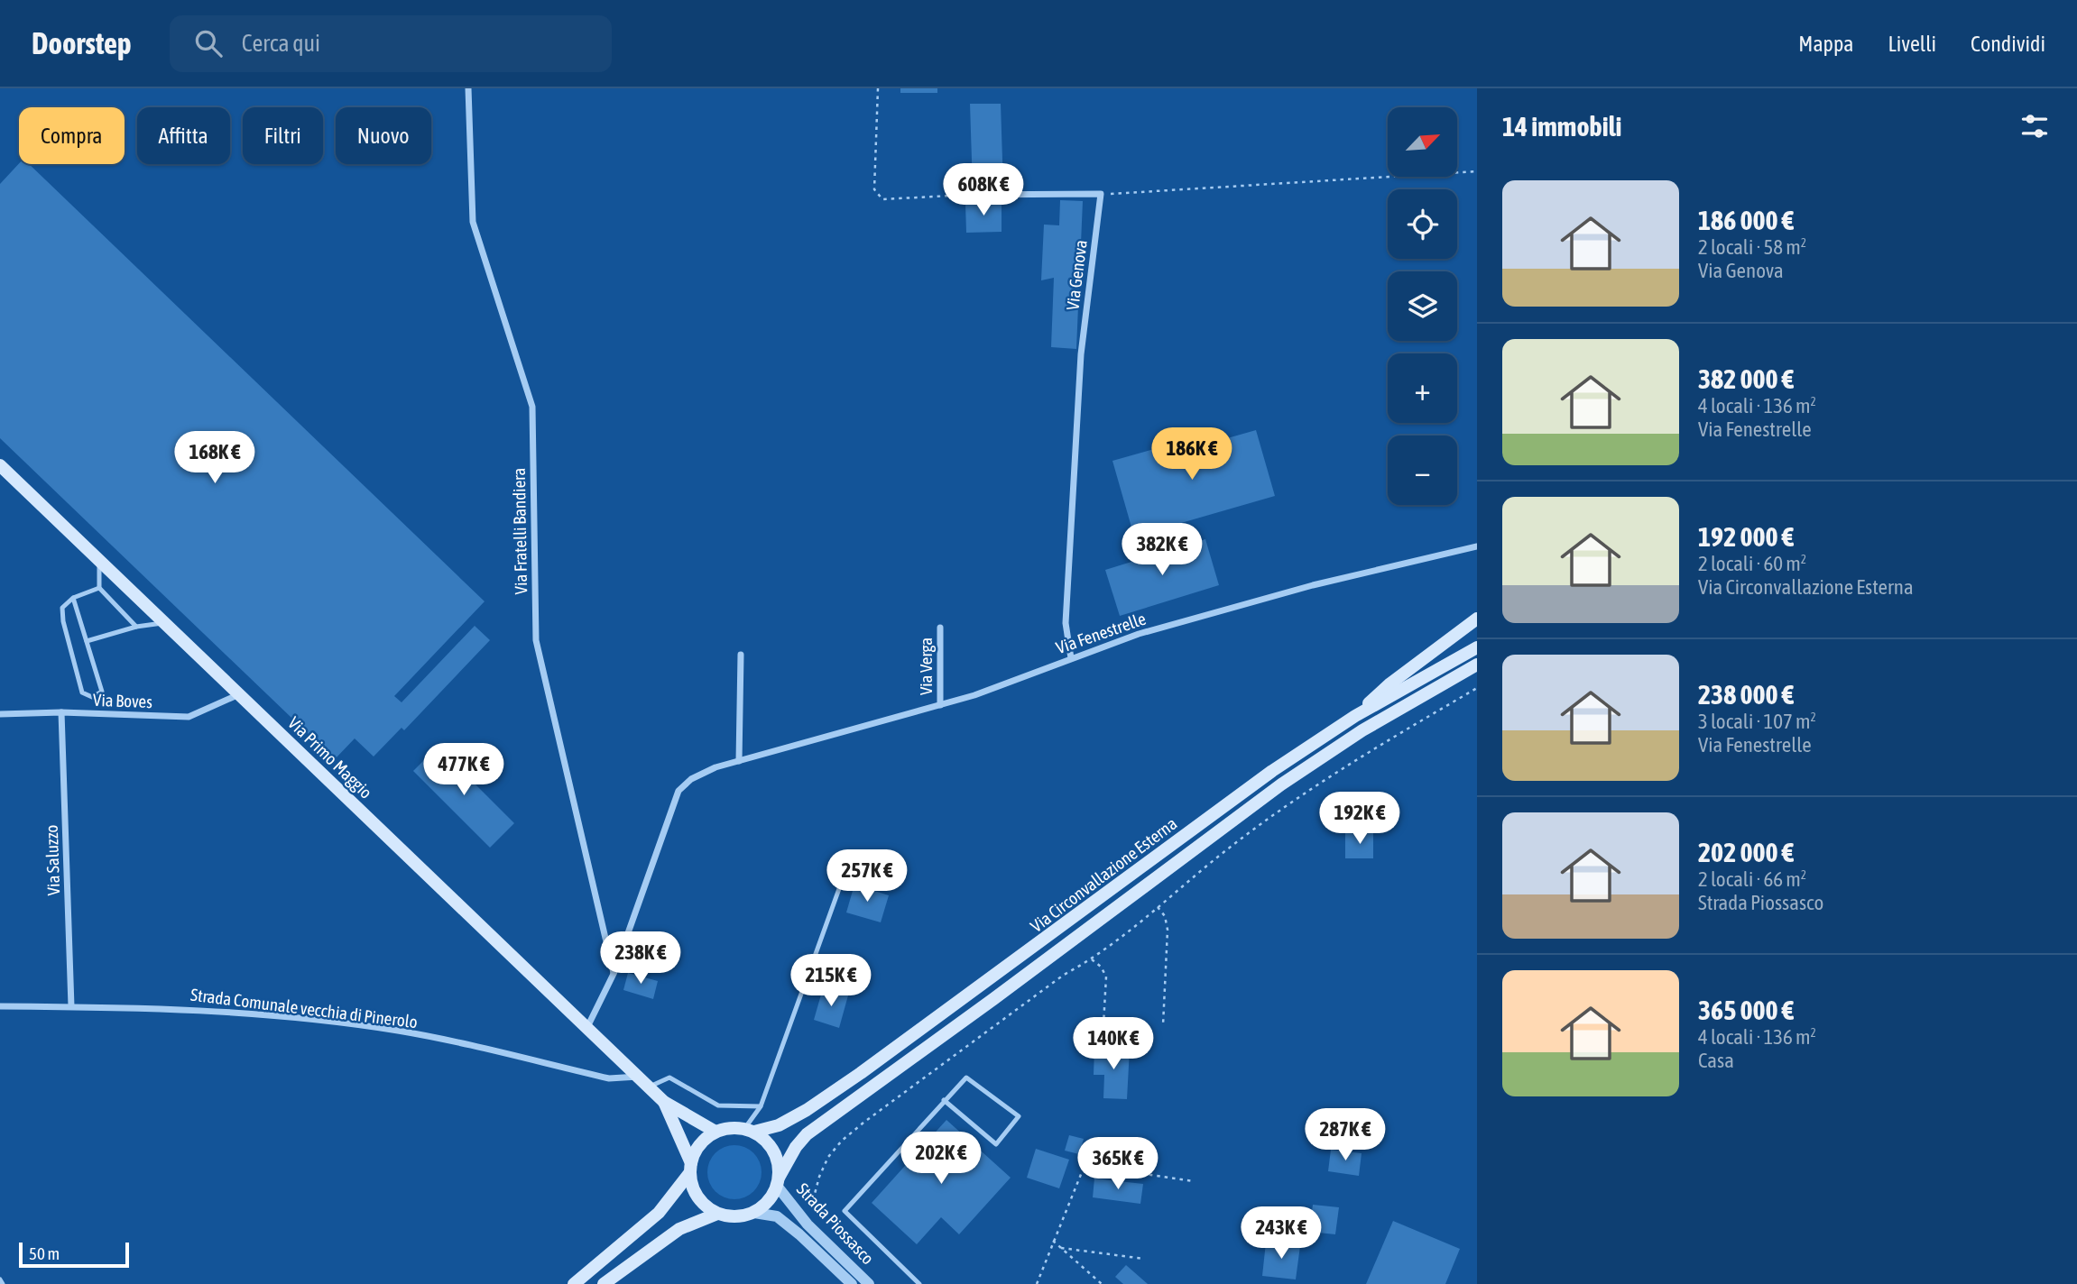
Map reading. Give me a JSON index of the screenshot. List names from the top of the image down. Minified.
{"streets":{"main road":["Via Primo Maggio","Via Circonvallazione Esterna"],"street":["Via Genova","Via Fratelli Bandiera","Via Fenestrelle","Via Verga","Via Boves","Via Saluzzo","Strada Comunale vecchia di Pinerolo","Strada Piossasco"]},"crossings":[["Via Genova","Via Fenestrelle"],["Via Fratelli Bandiera","Via Fenestrelle"],["Via Fenestrelle","Via Verga"],["Via Fenestrelle","Via Primo Maggio"],["Via Boves","Via Primo Maggio"],["Via Boves","Via Saluzzo"],["Via Primo Maggio","Via Circonvallazione Esterna"],["Via Primo Maggio","Strada Comunale vecchia di Pinerolo"],["Via Primo Maggio","Strada Piossasco"],["Via Saluzzo","Strada Comunale vecchia di Pinerolo"],["Via Circonvallazione Esterna","Strada Piossasco"]],"scale_bar":"50 m","north":"top right","page":{"header":"Doorstep","search":"Cerca qui","nav":["Mappa","Livelli","Condividi"],"heading":"14 immobili","map_buttons":["+","−"],"chip":["Compra","Affitta","Filtri","Nuovo"],"price":["608K €","186K €","168K €","382K €","477K €","192K €","257K €","238K €","215K €","140K €","287K €","202K €","365K €","243K €"],"list":[{"name":"186 000 €","note":"2 locali · 58 m² · Via Genova"},{"name":"382 000 €","note":"4 locali · 136 m² · Via Fenestrelle"},{"name":"192 000 €","note":"2 locali · 60 m² · Via Circonvallazione Esterna"},{"name":"238 000 €","note":"3 locali · 107 m² · Via Fenestrelle"},{"name":"202 000 €","note":"2 locali · 66 m² · Strada Piossasco"},{"name":"365 000 €","note":"4 locali · 136 m² · Casa"}],"scale":"50 m"}}
